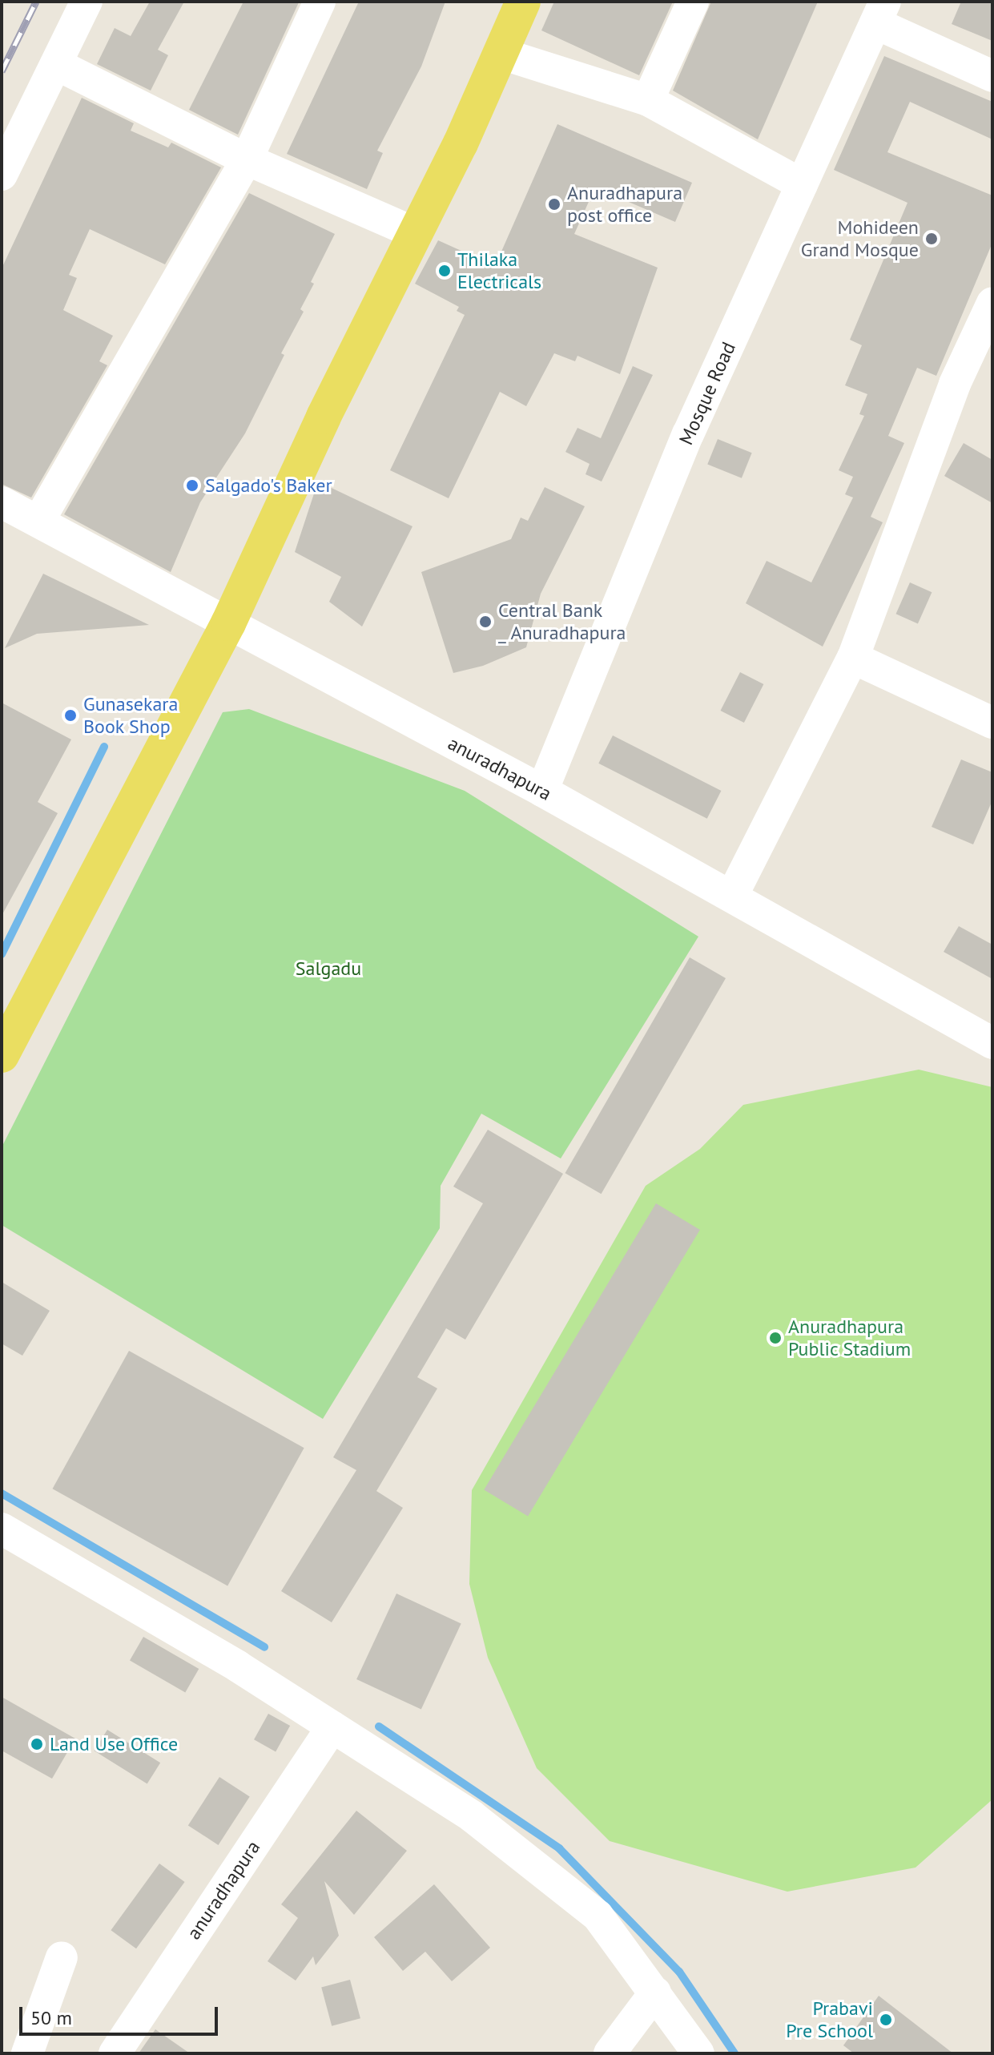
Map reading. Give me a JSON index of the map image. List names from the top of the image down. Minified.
{"streets":{"street":["Mosque Road","anuradhapura"]},"crossings":[["Mosque Road","anuradhapura"]],"parks":["Salgadu"],"places":["Anuradhapura post office","Mohideen Grand Mosque","Thilaka Electricals","Salgado's Baker","Central Bank _ Anuradhapura","Gunasekara Book Shop","Anuradhapura Public Stadium","Land Use Office","Prabavi Pre School"],"scale_bar":"50 m"}
